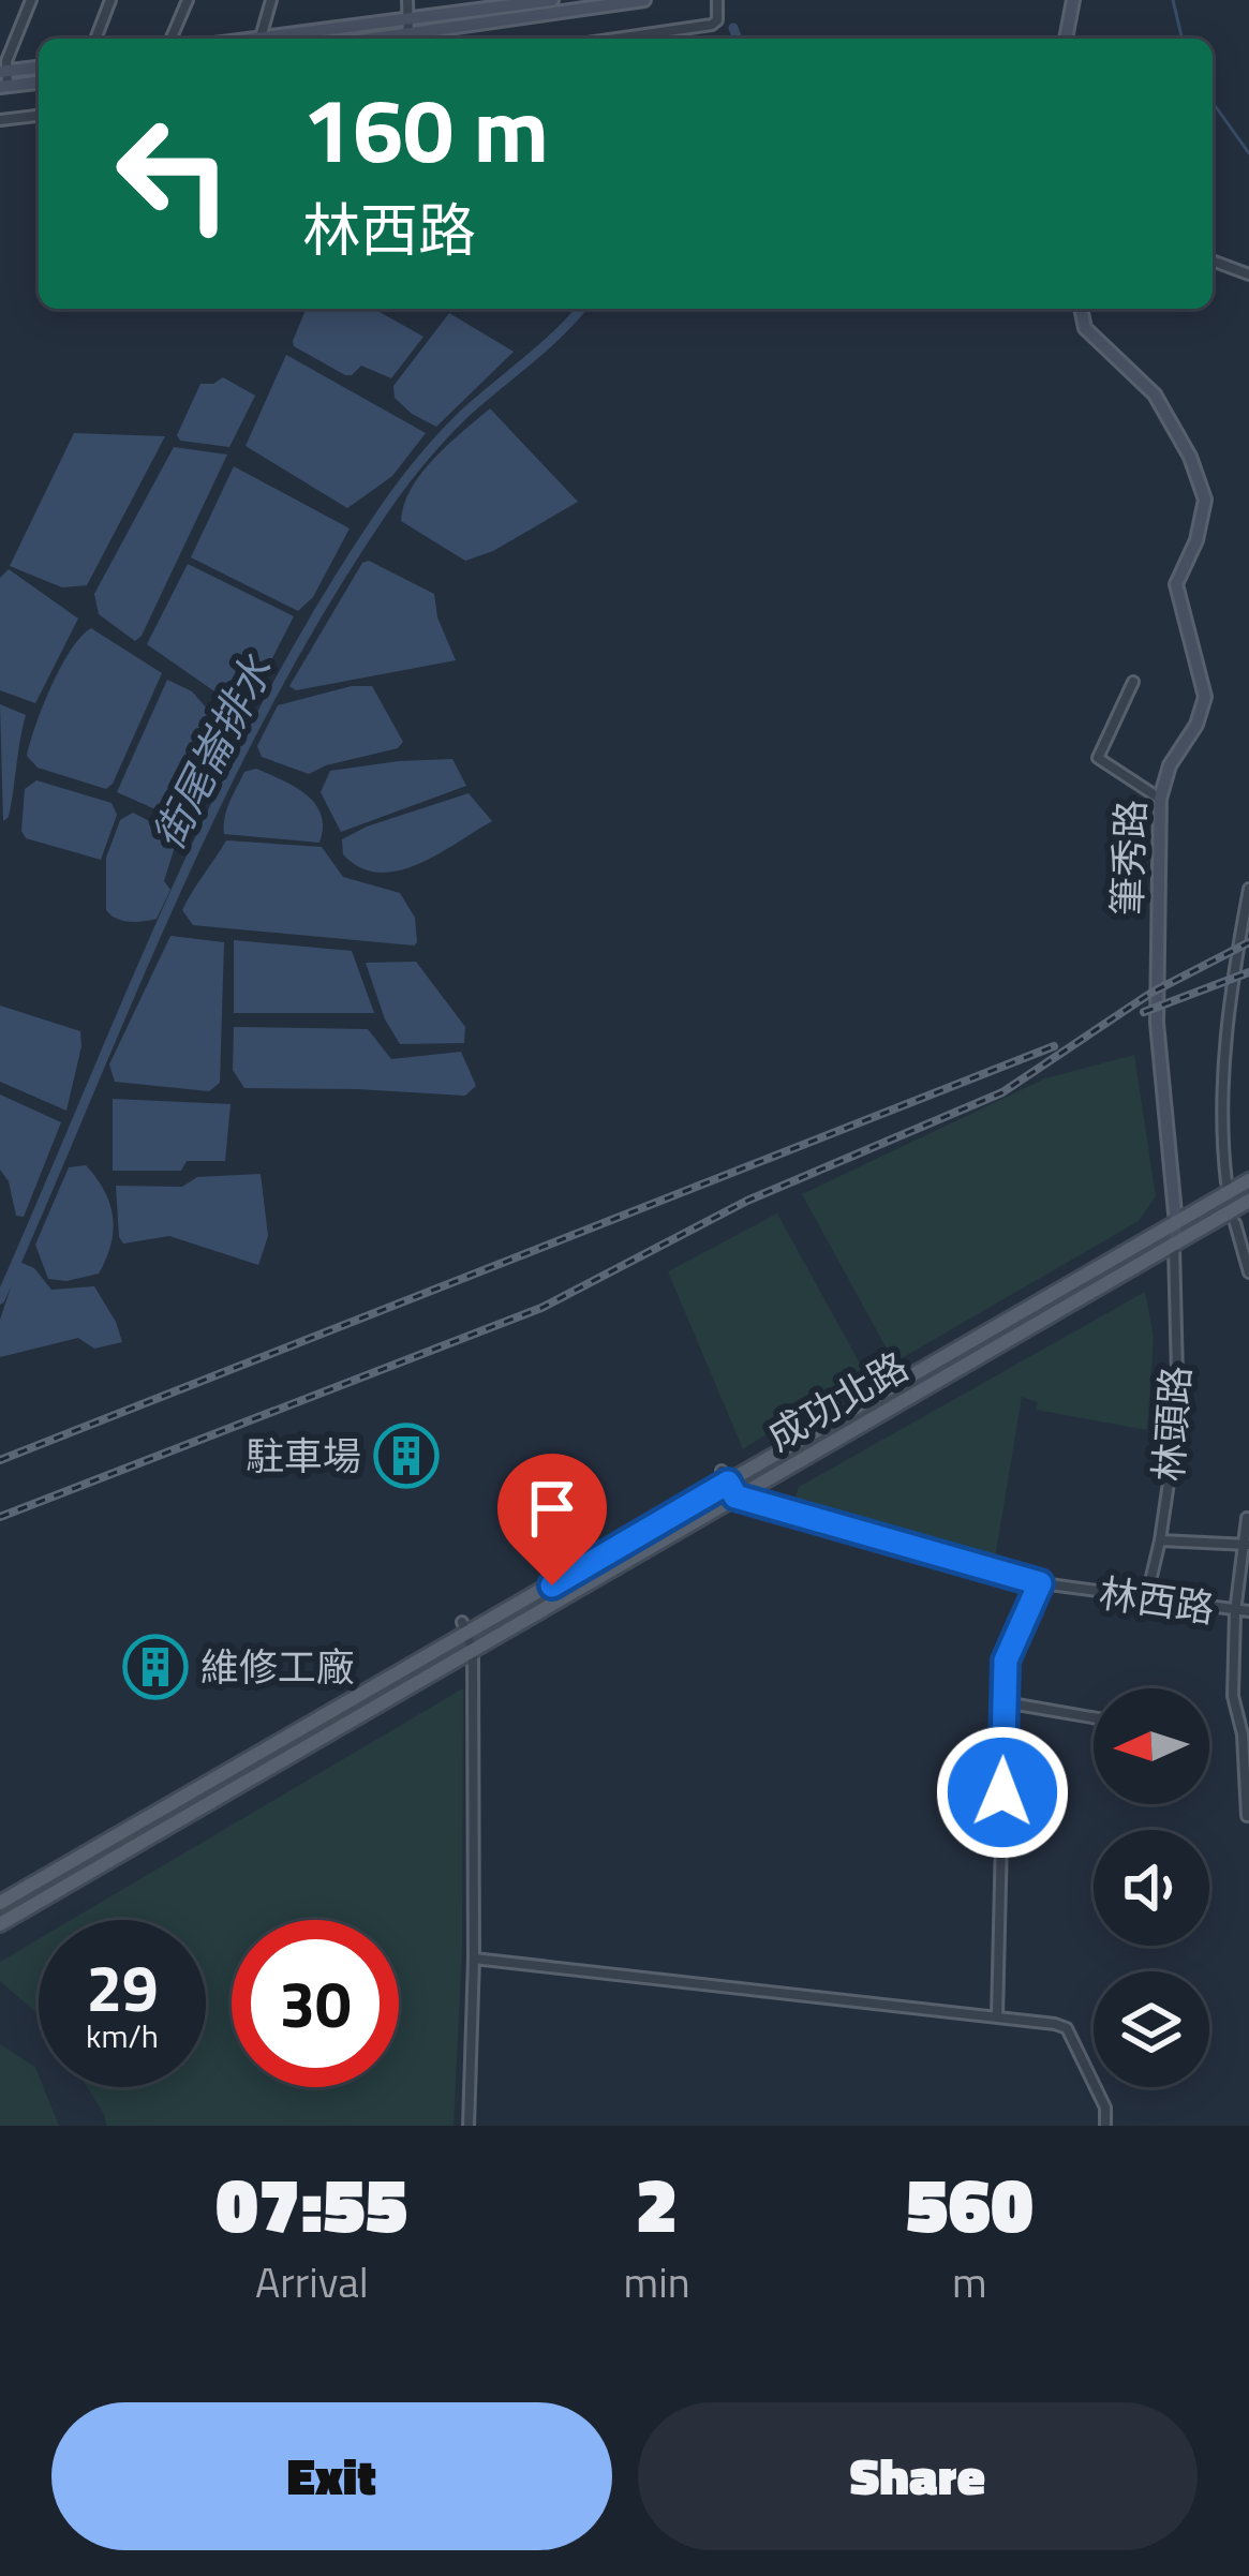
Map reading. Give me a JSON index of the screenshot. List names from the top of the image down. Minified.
{"streets":{"main road":["成功北路"],"street":["筆秀路","林頭路","林西路"]},"crossings":[["筆秀路","成功北路"],["筆秀路","林頭路"],["成功北路","林頭路"],["成功北路","林西路"],["林頭路","林西路"]],"water":["街尾崙排水"],"places":{"building":["駐車場","維修工廠"]},"north":"left","page":{"turn":["160 m","林西路"],"speed":"29 km/h","limit":"30","eta":["07:55","Arrival","2","min","560","m"],"buttons":["Exit","Share"]}}
